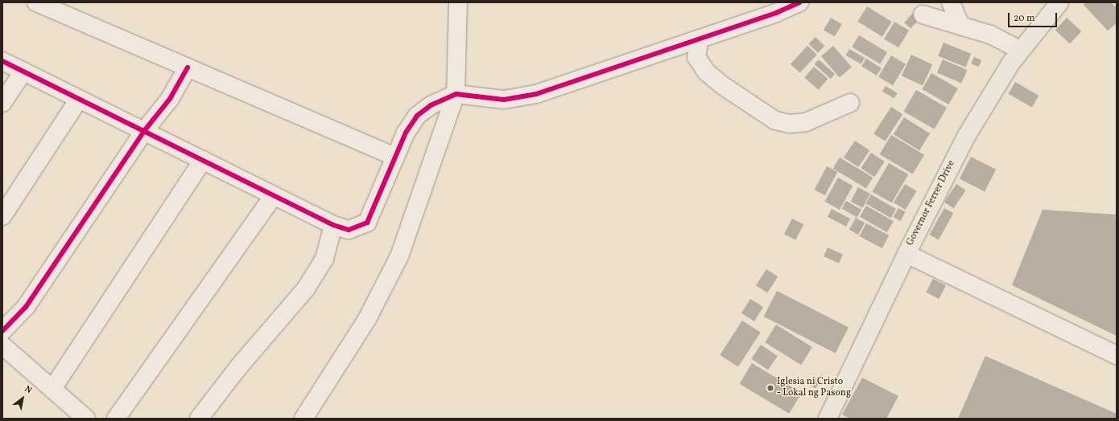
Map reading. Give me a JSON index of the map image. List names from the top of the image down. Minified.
{"streets":{"main road":["Governor Ferrer Drive"]},"places":["Iglesia ni Cristo - Lokal ng Pasong"],"scale_bar":"20 m","north":"top right"}
